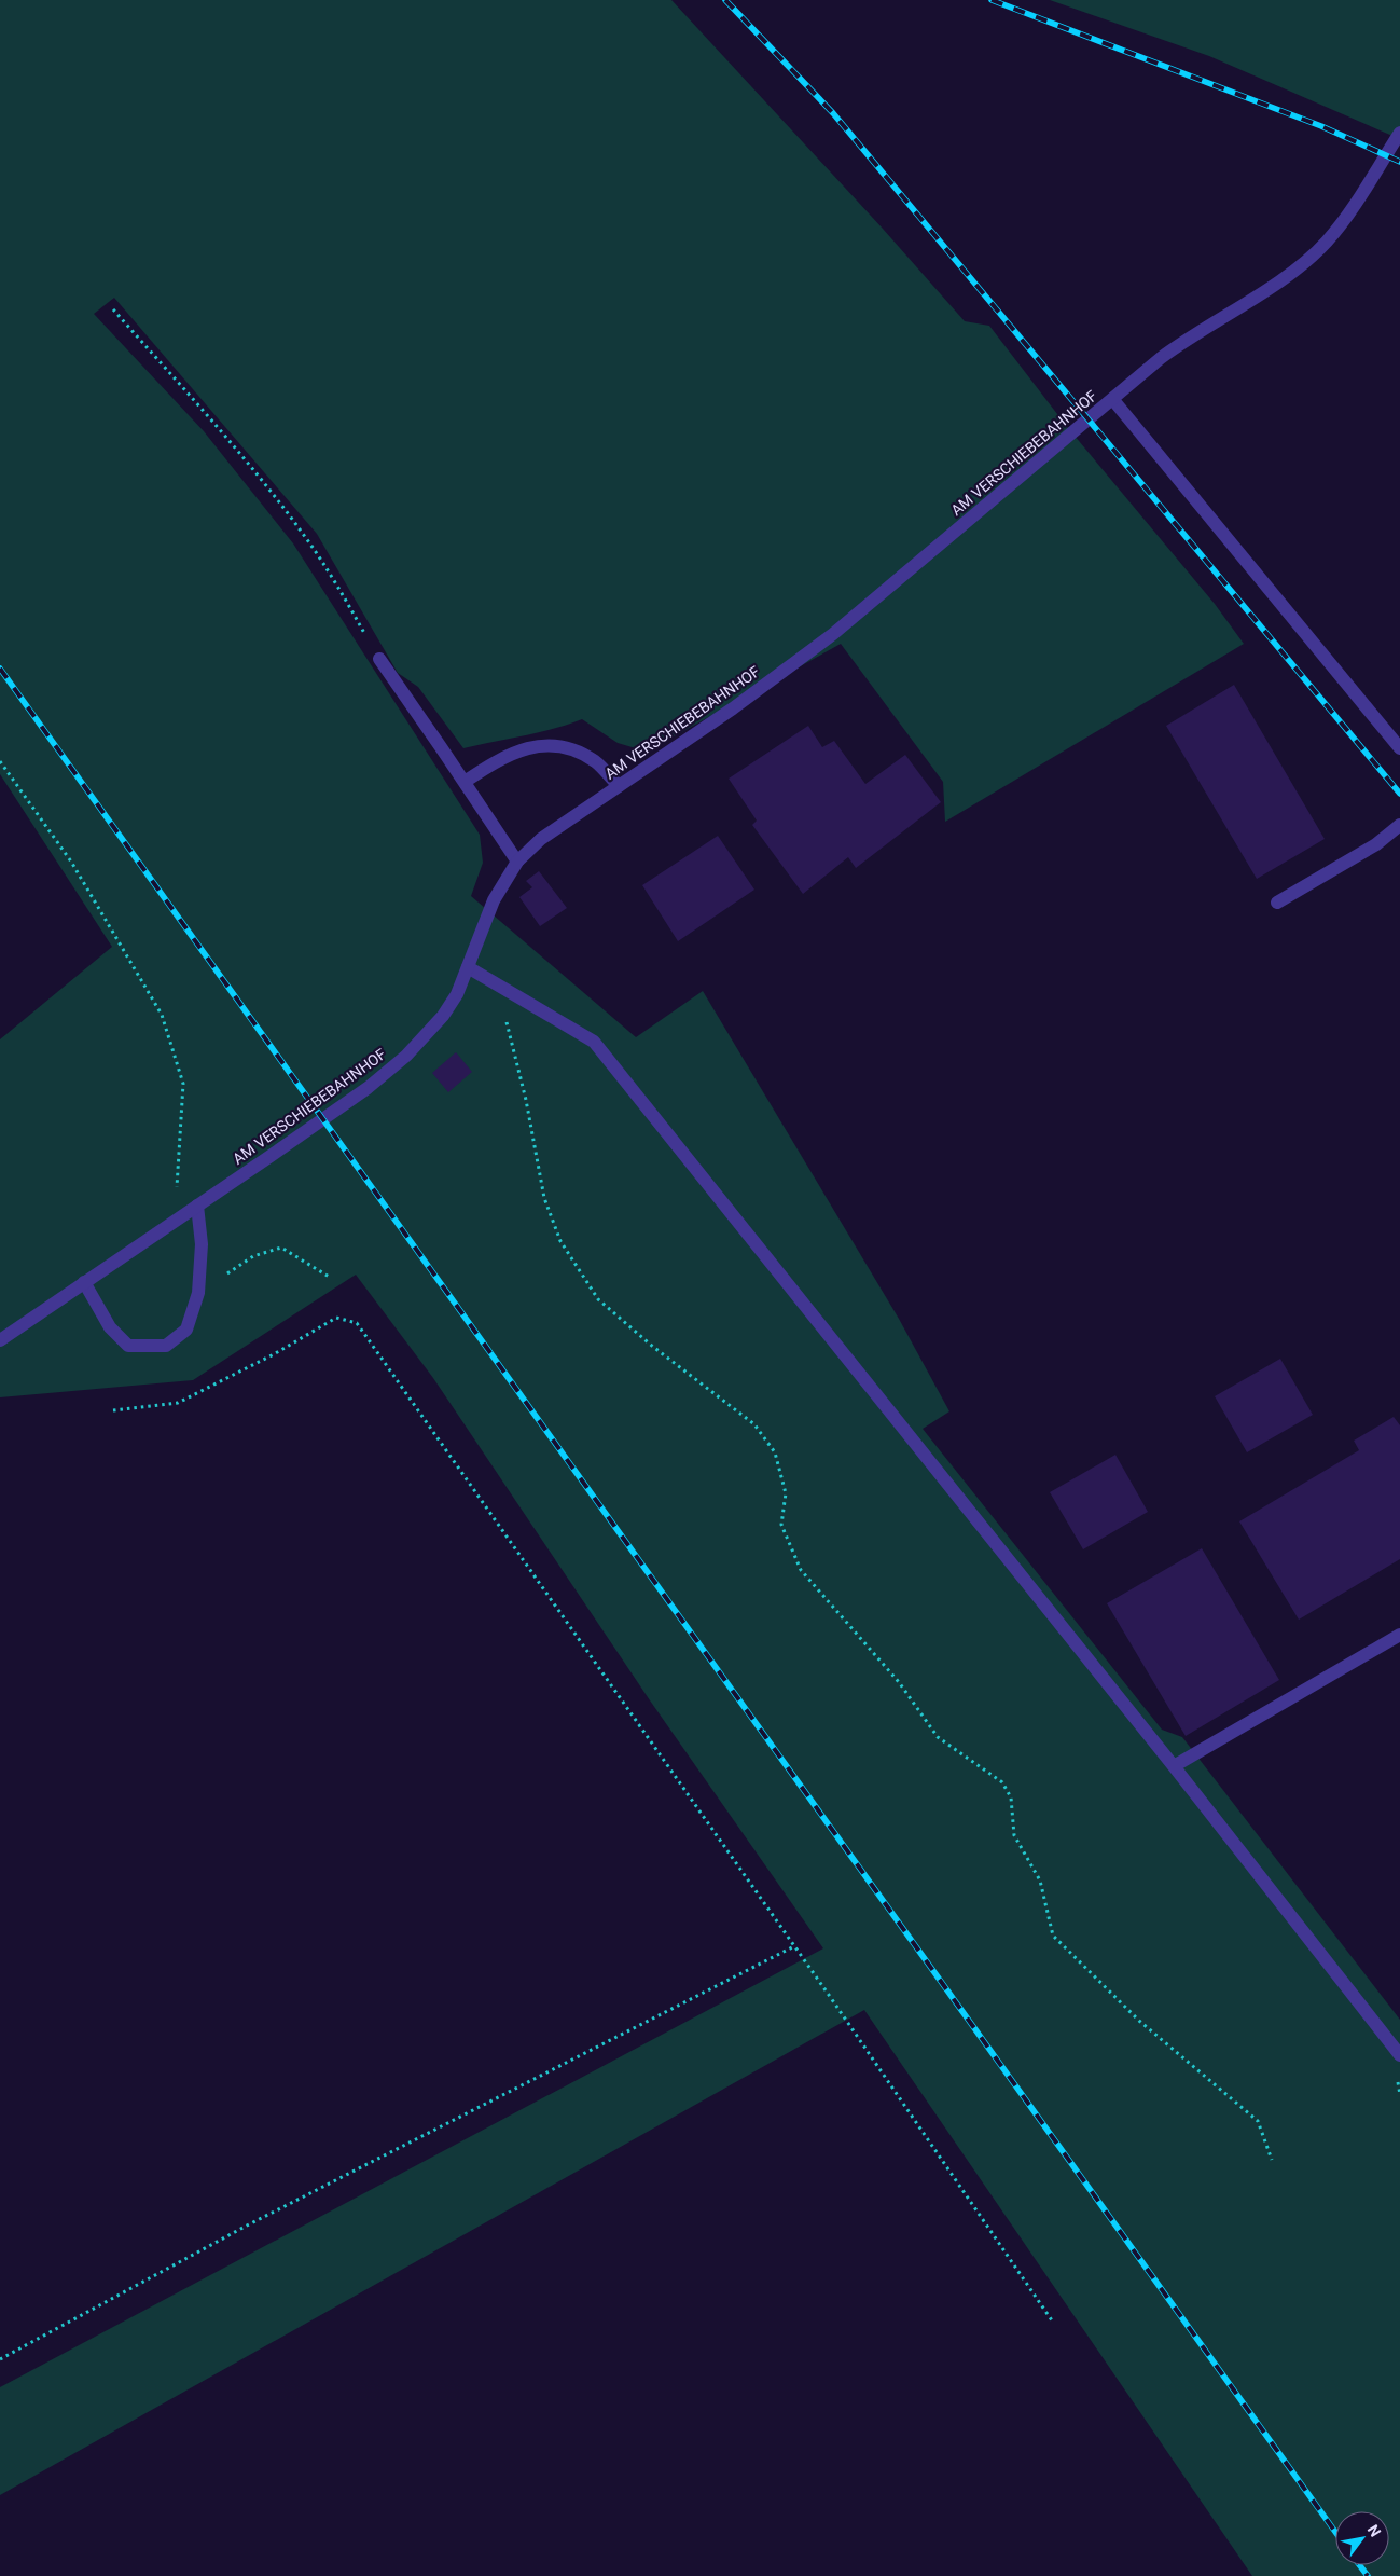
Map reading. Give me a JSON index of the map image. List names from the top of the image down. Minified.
{"streets":{"street":["AM VERSCHIEBEBAHNHOF"]},"north":"top right"}
